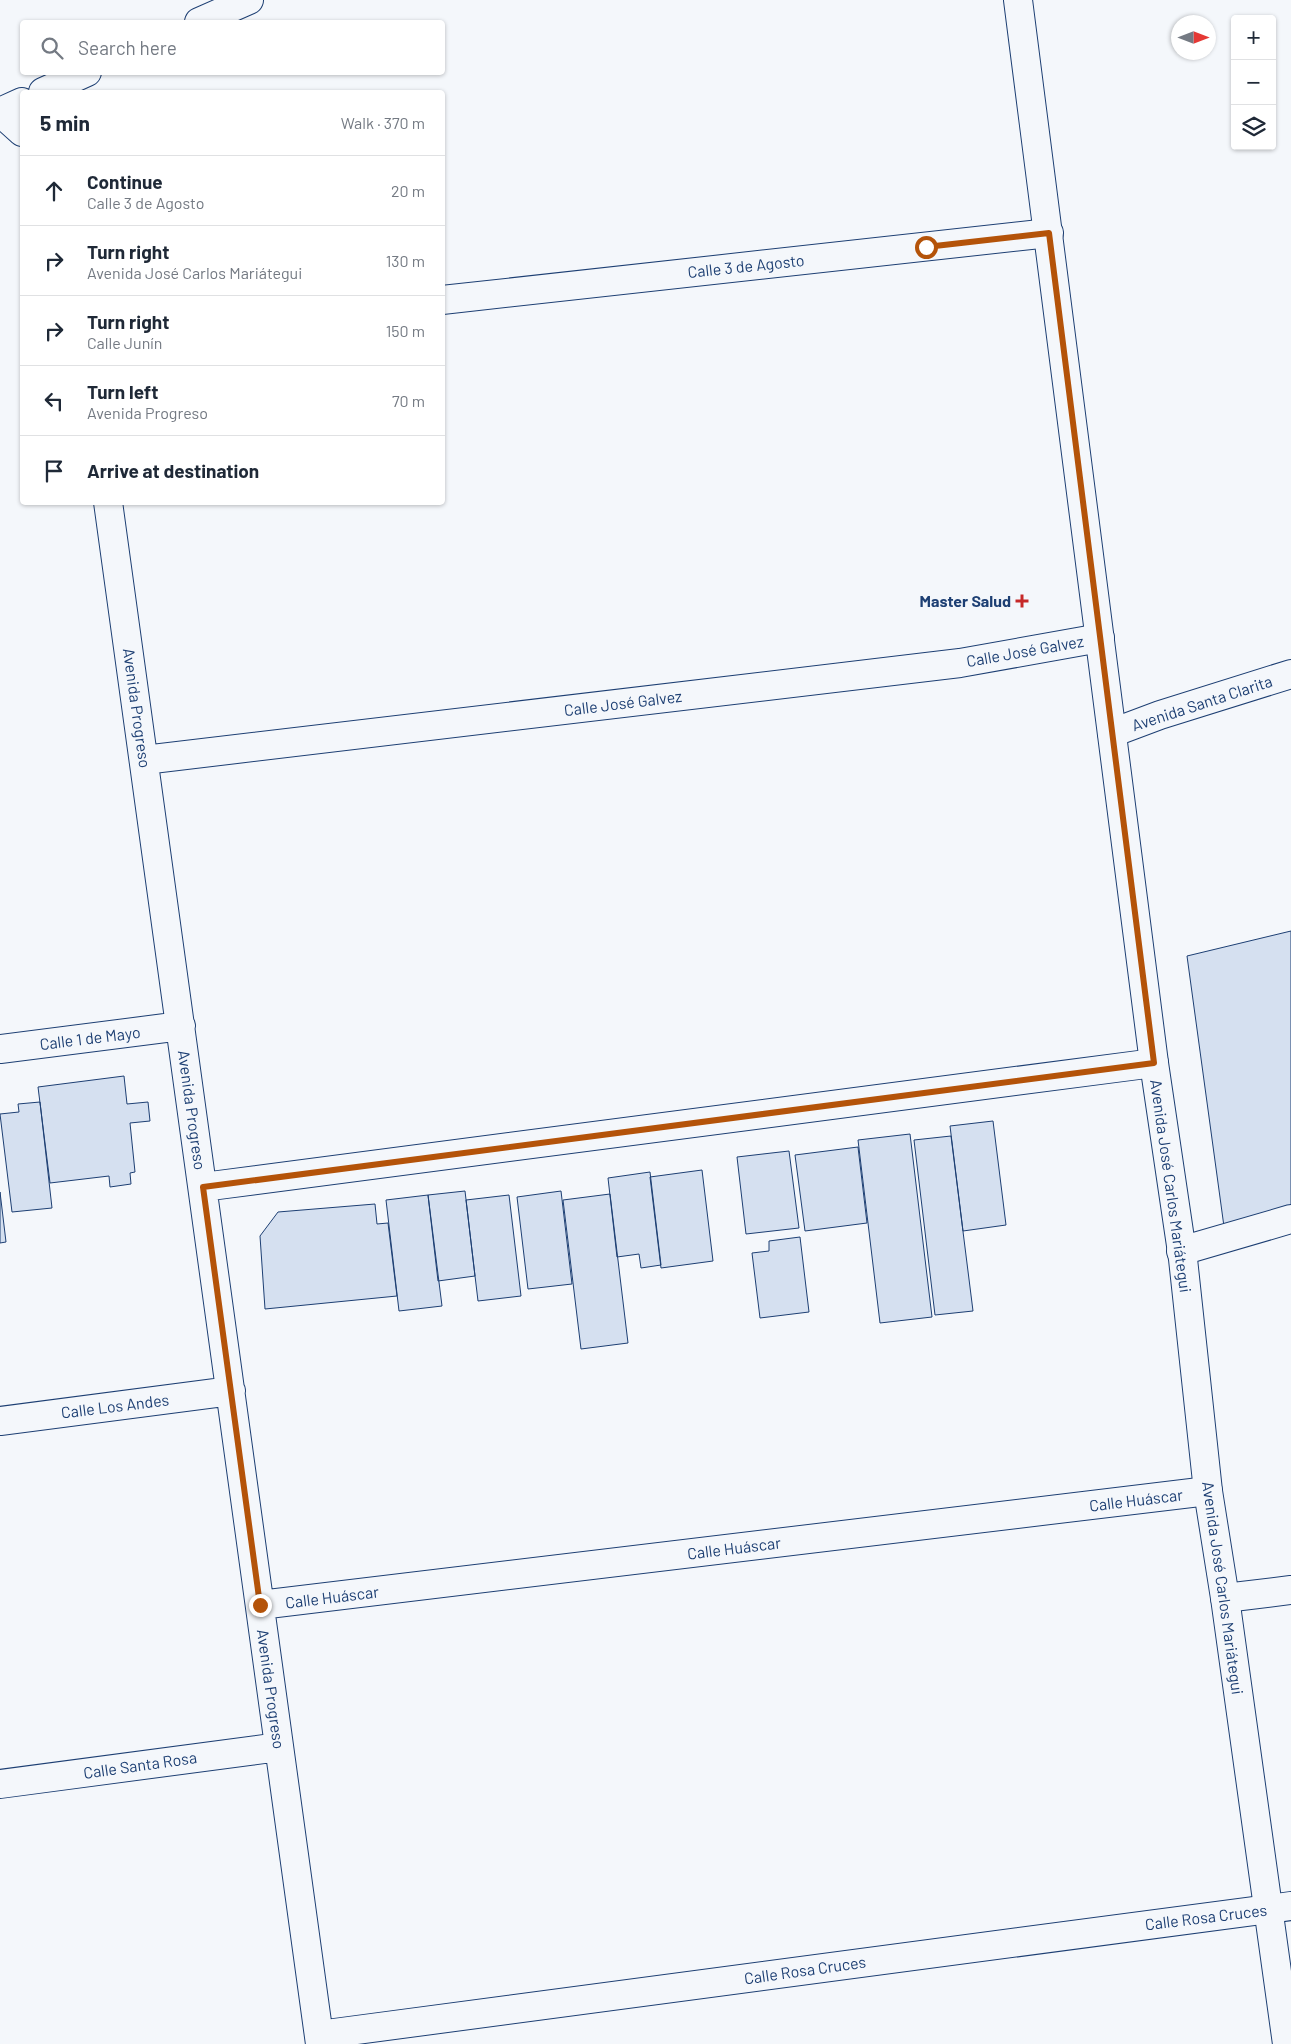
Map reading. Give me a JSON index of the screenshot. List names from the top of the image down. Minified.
{"streets":{"street":["Calle 3 de Agosto","Calle José Galvez","Avenida Santa Clarita","Avenida Progreso","Calle 1 de Mayo","Avenida José Carlos Mariátegui","Calle Los Andes","Calle Huáscar","Calle Santa Rosa","Calle Rosa Cruces"]},"crossings":[["Calle 3 de Agosto","Avenida José Carlos Mariátegui"],["Calle José Galvez","Avenida Progreso"],["Calle José Galvez","Avenida José Carlos Mariátegui"],["Avenida Santa Clarita","Avenida José Carlos Mariátegui"],["Avenida Progreso","Calle 1 de Mayo"],["Avenida Progreso","Calle Los Andes"],["Avenida Progreso","Calle Huáscar"],["Avenida Progreso","Calle Santa Rosa"],["Avenida Progreso","Calle Rosa Cruces"],["Avenida José Carlos Mariátegui","Calle Huáscar"],["Avenida José Carlos Mariátegui","Calle Rosa Cruces"]],"places":{"health":["Master Salud"]},"north":"right","page":{"map_buttons":["+","−"],"search":"Search here","heading":["5 min","Walk · 370 m"],"list":[["Continue","Calle 3 de Agosto","20 m"],["Turn right","Avenida José Carlos Mariátegui","130 m"],["Turn right","Calle Junín","150 m"],["Turn left","Avenida Progreso","70 m"],"Arrive at destination"]}}
